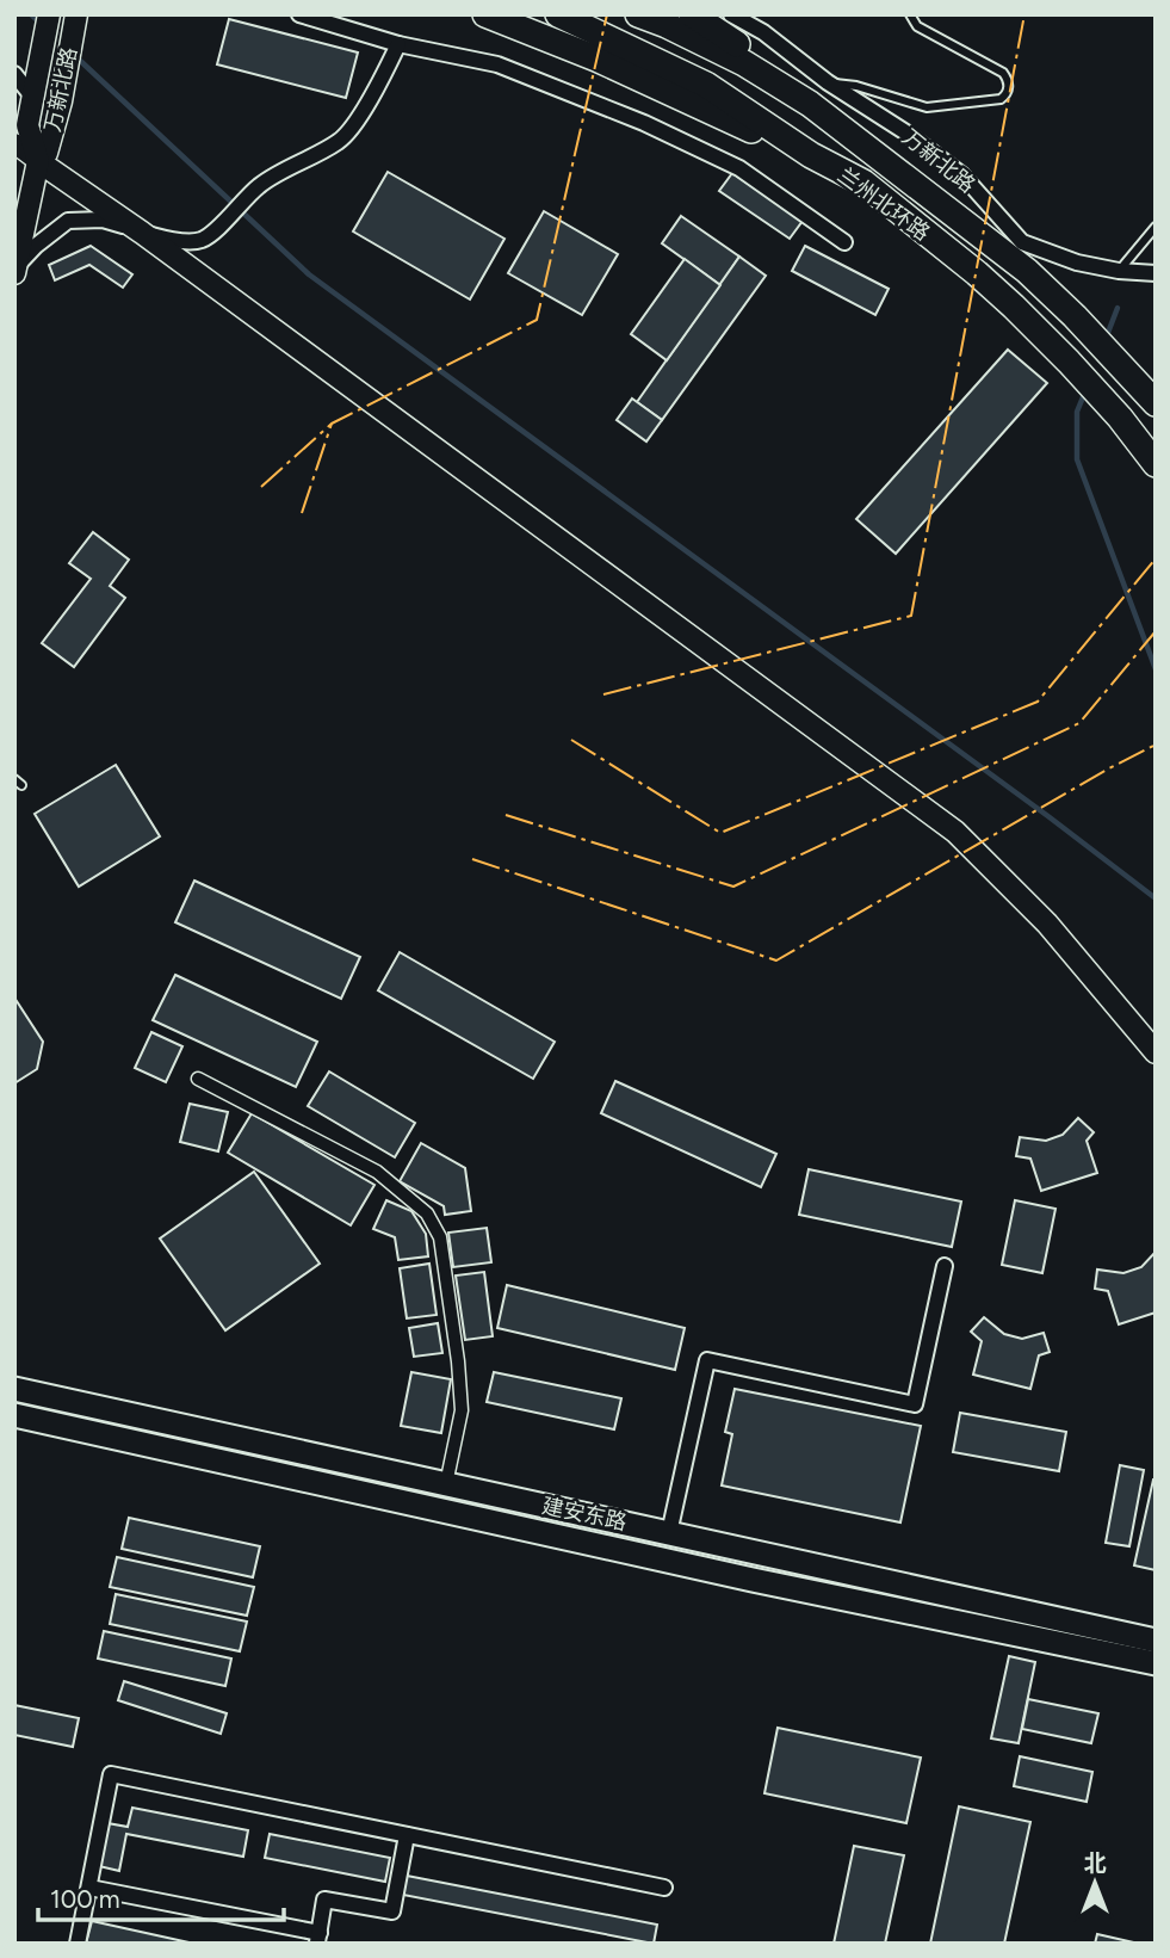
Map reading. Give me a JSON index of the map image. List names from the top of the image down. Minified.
{"streets":{"highway":["兰州北环路"],"main road":["万新北路","建安东路"]},"scale_bar":"100 m","north":"top"}
